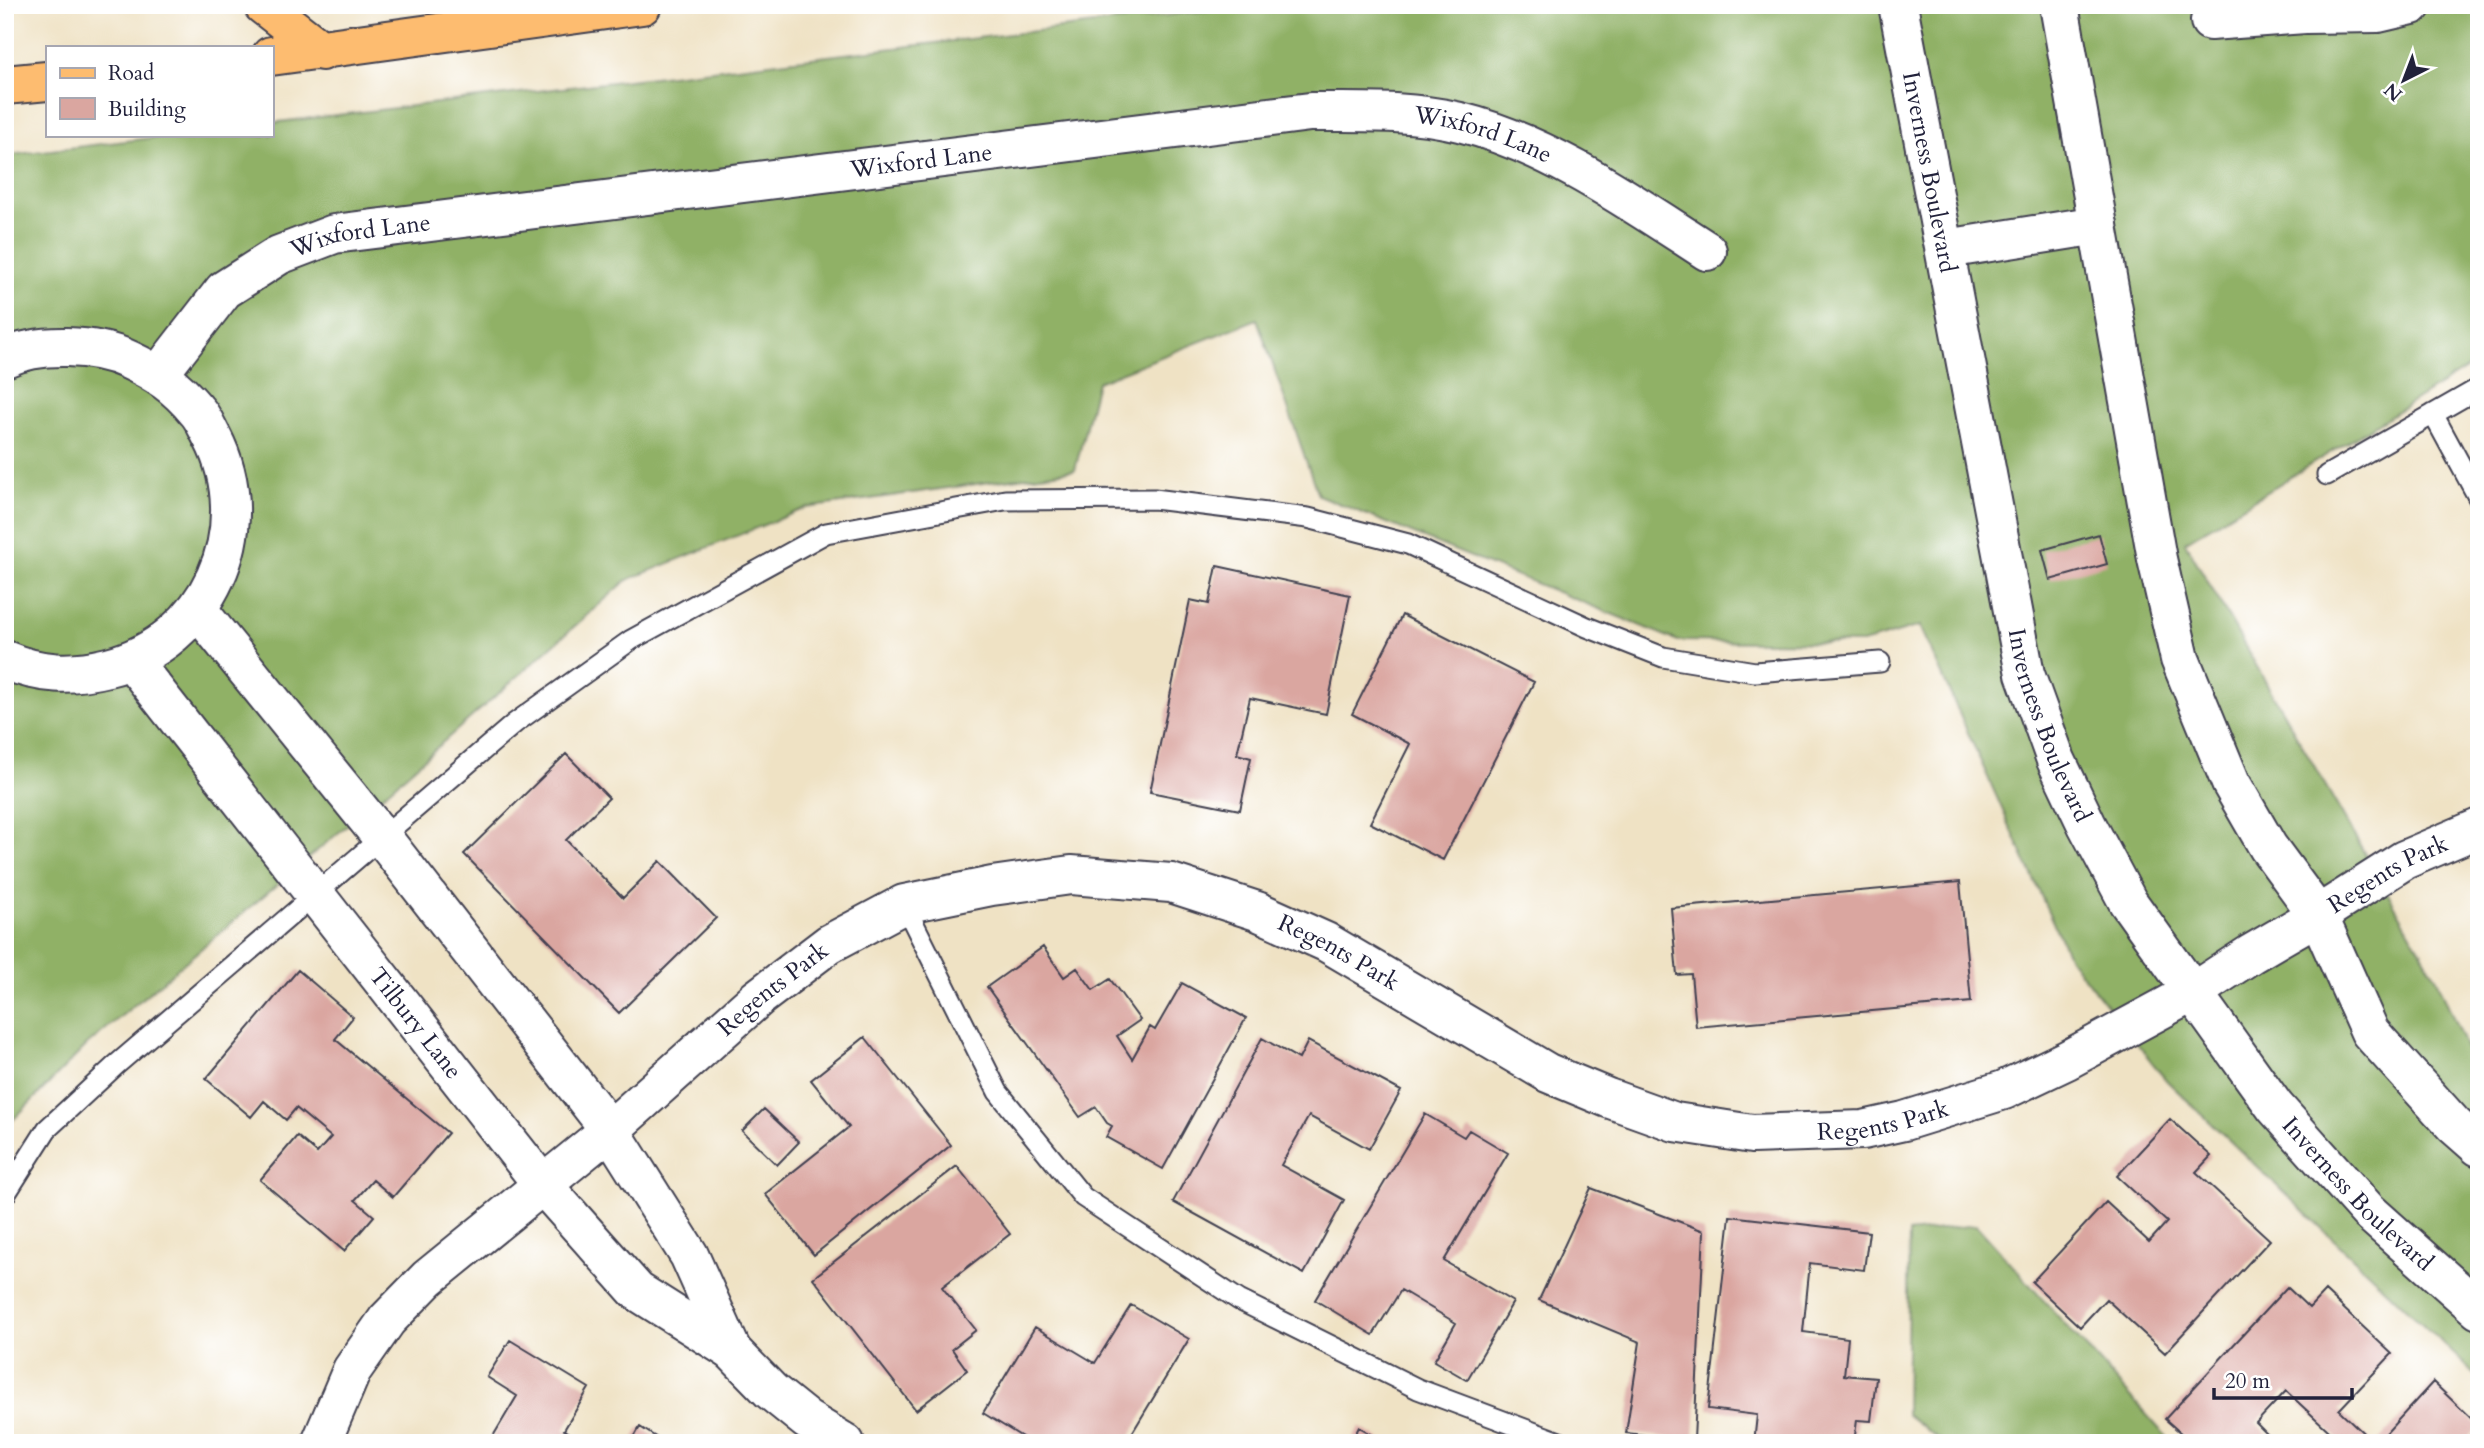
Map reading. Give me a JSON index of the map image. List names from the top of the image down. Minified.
{"streets":{"street":["Wixford Lane","Inverness Boulevard","Regents Park","Tilbury Lane"]},"crossings":[["Inverness Boulevard","Regents Park"],["Regents Park","Tilbury Lane"]],"legend":["Road","Building"],"scale_bar":"20 m","north":"bottom left"}
